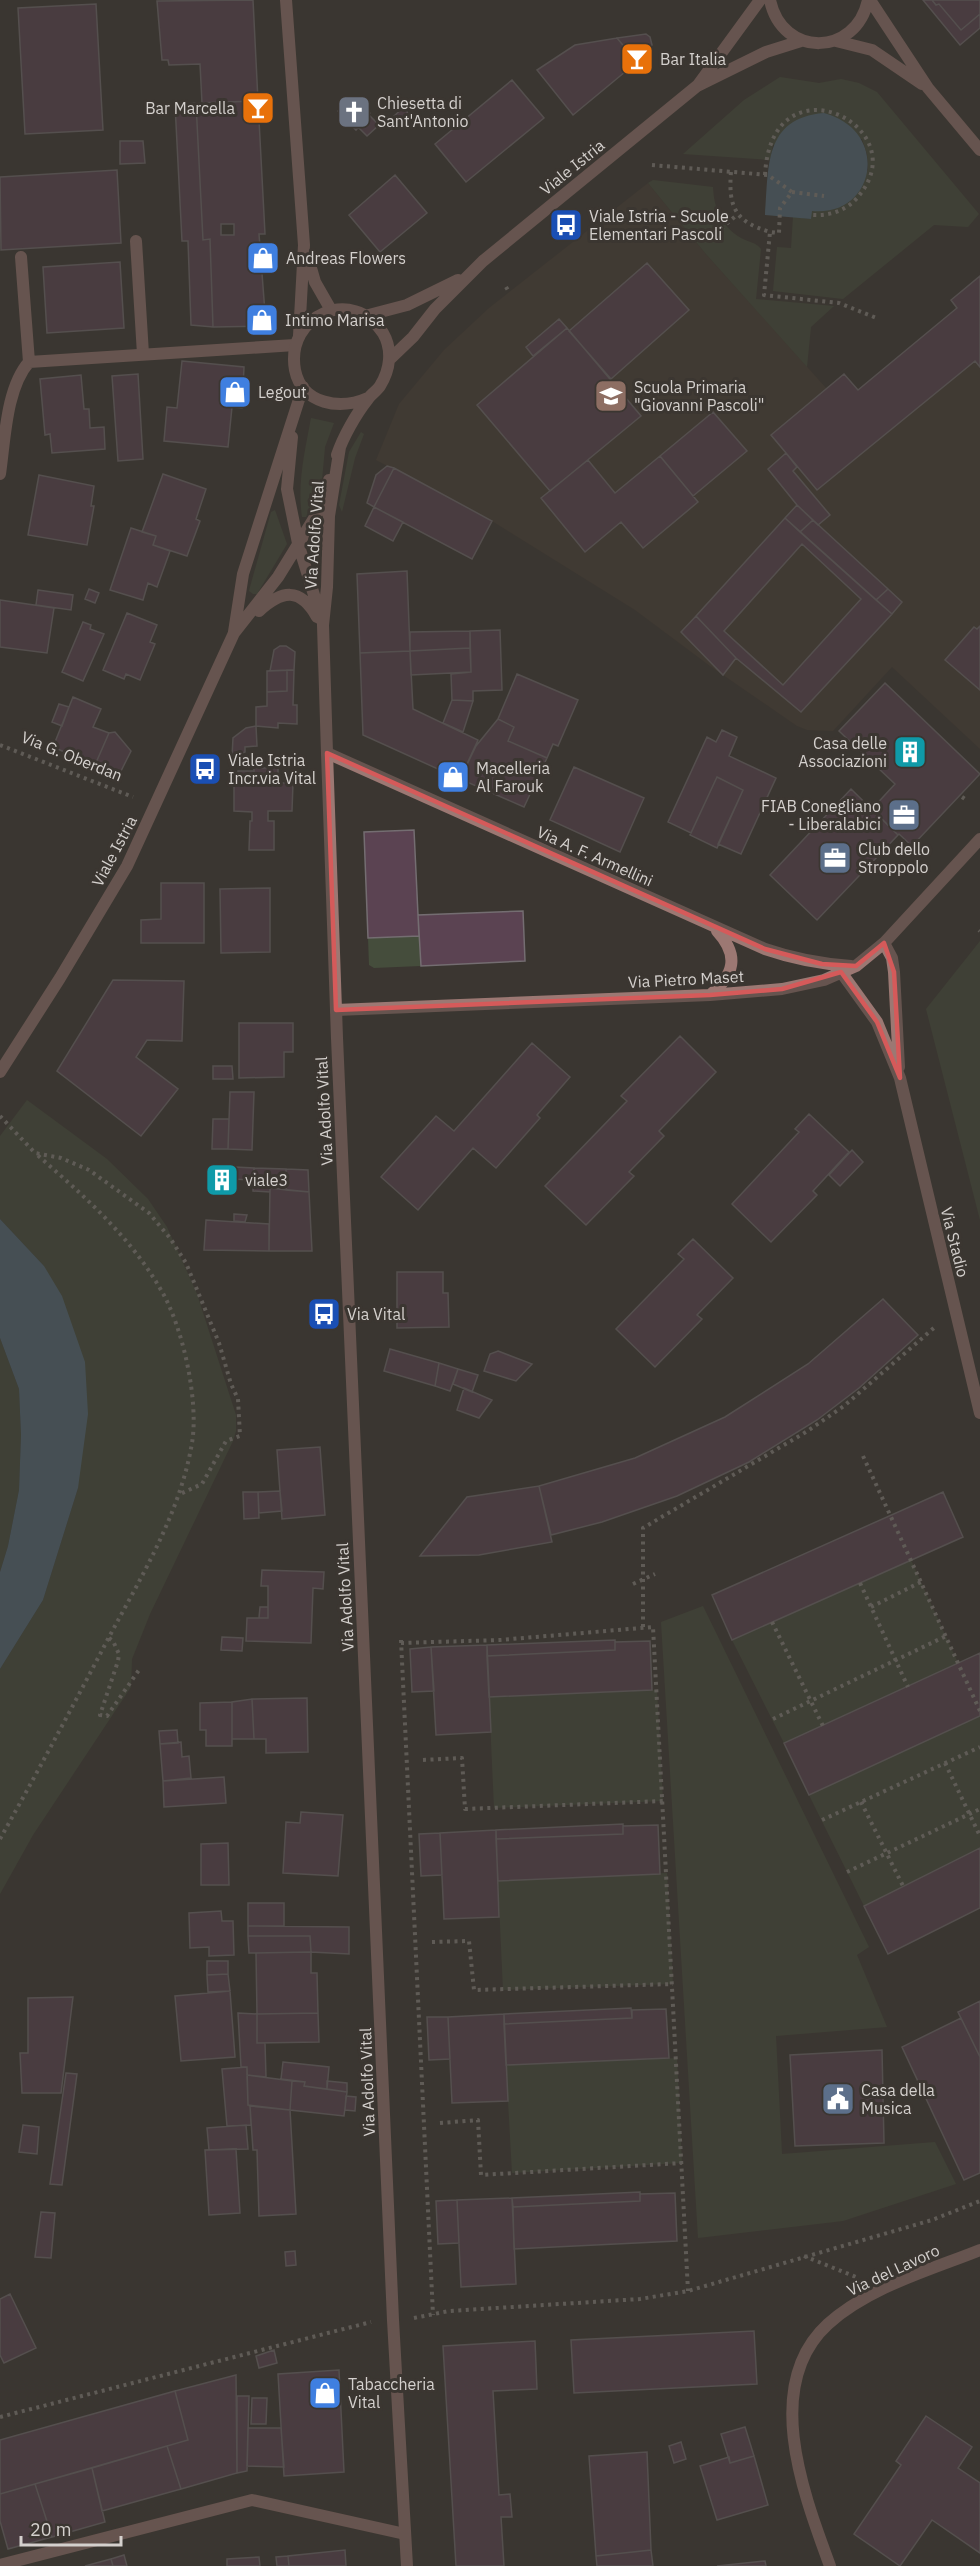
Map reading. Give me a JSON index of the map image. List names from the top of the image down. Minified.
{"streets":{"street":["Viale Istria","Via Adolfo Vital","Via A. F. Armellini","Via Pietro Maset","Via Stadio","Via del Lavoro"],"path":["Via G. Oberdan"]},"crossings":[["Viale Istria","Via Adolfo Vital"],["Via Adolfo Vital","Via A. F. Armellini"],["Via Adolfo Vital","Via Pietro Maset"],["Via A. F. Armellini","Via Pietro Maset"],["Via Pietro Maset","Via Stadio"]],"places":{"bar":["Bar Italia","Bar Marcella"],"church":["Chiesetta di Sant'Antonio"],"bus stop":["Viale Istria - Scuole Elementari Pascoli","Viale Istria Incr.via Vital","Via Vital"],"shop":["Andreas Flowers","Intimo Marisa","Legout","Macelleria Al Farouk","Tabaccheria Vital"],"school or university":["Scuola Primaria \"Giovanni Pascoli\""],"building":["Casa delle Associazioni","viale3"],"office":["FIAB Conegliano - Liberalabici","Club dello Stroppolo"],"public building":["Casa della Musica"]},"scale_bar":"20 m"}
